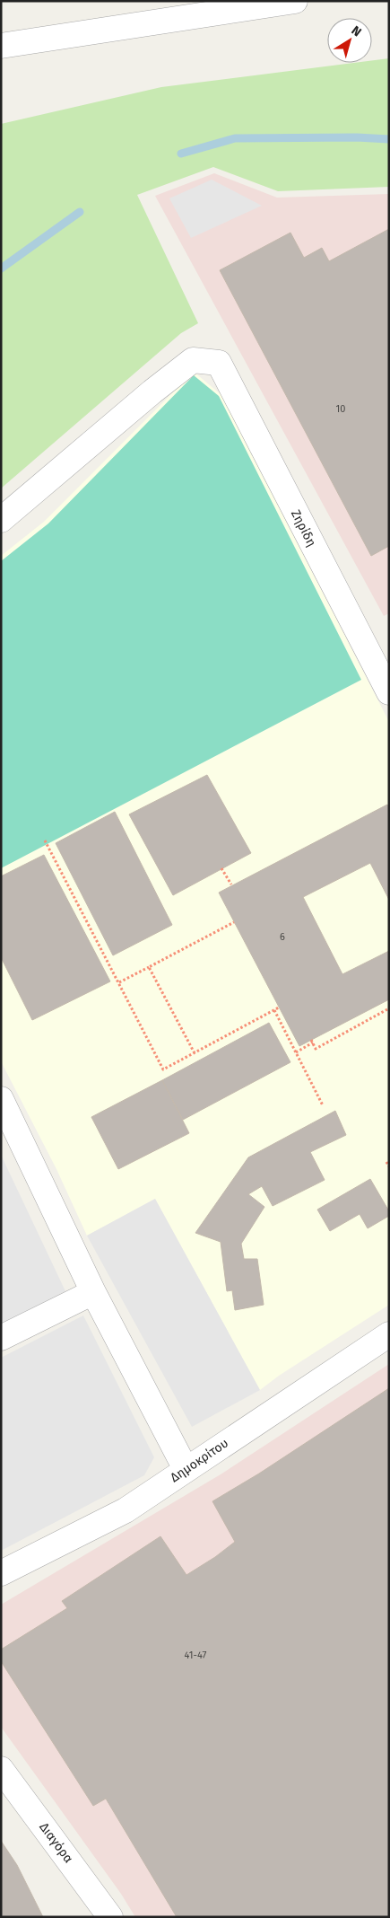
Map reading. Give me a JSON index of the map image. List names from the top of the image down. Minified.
{"streets":{"street":["Ζηρίδη","Δημοκρίτου","Διαγόρα"]},"house_numbers":["10","6","41-47"],"north":"top right"}
